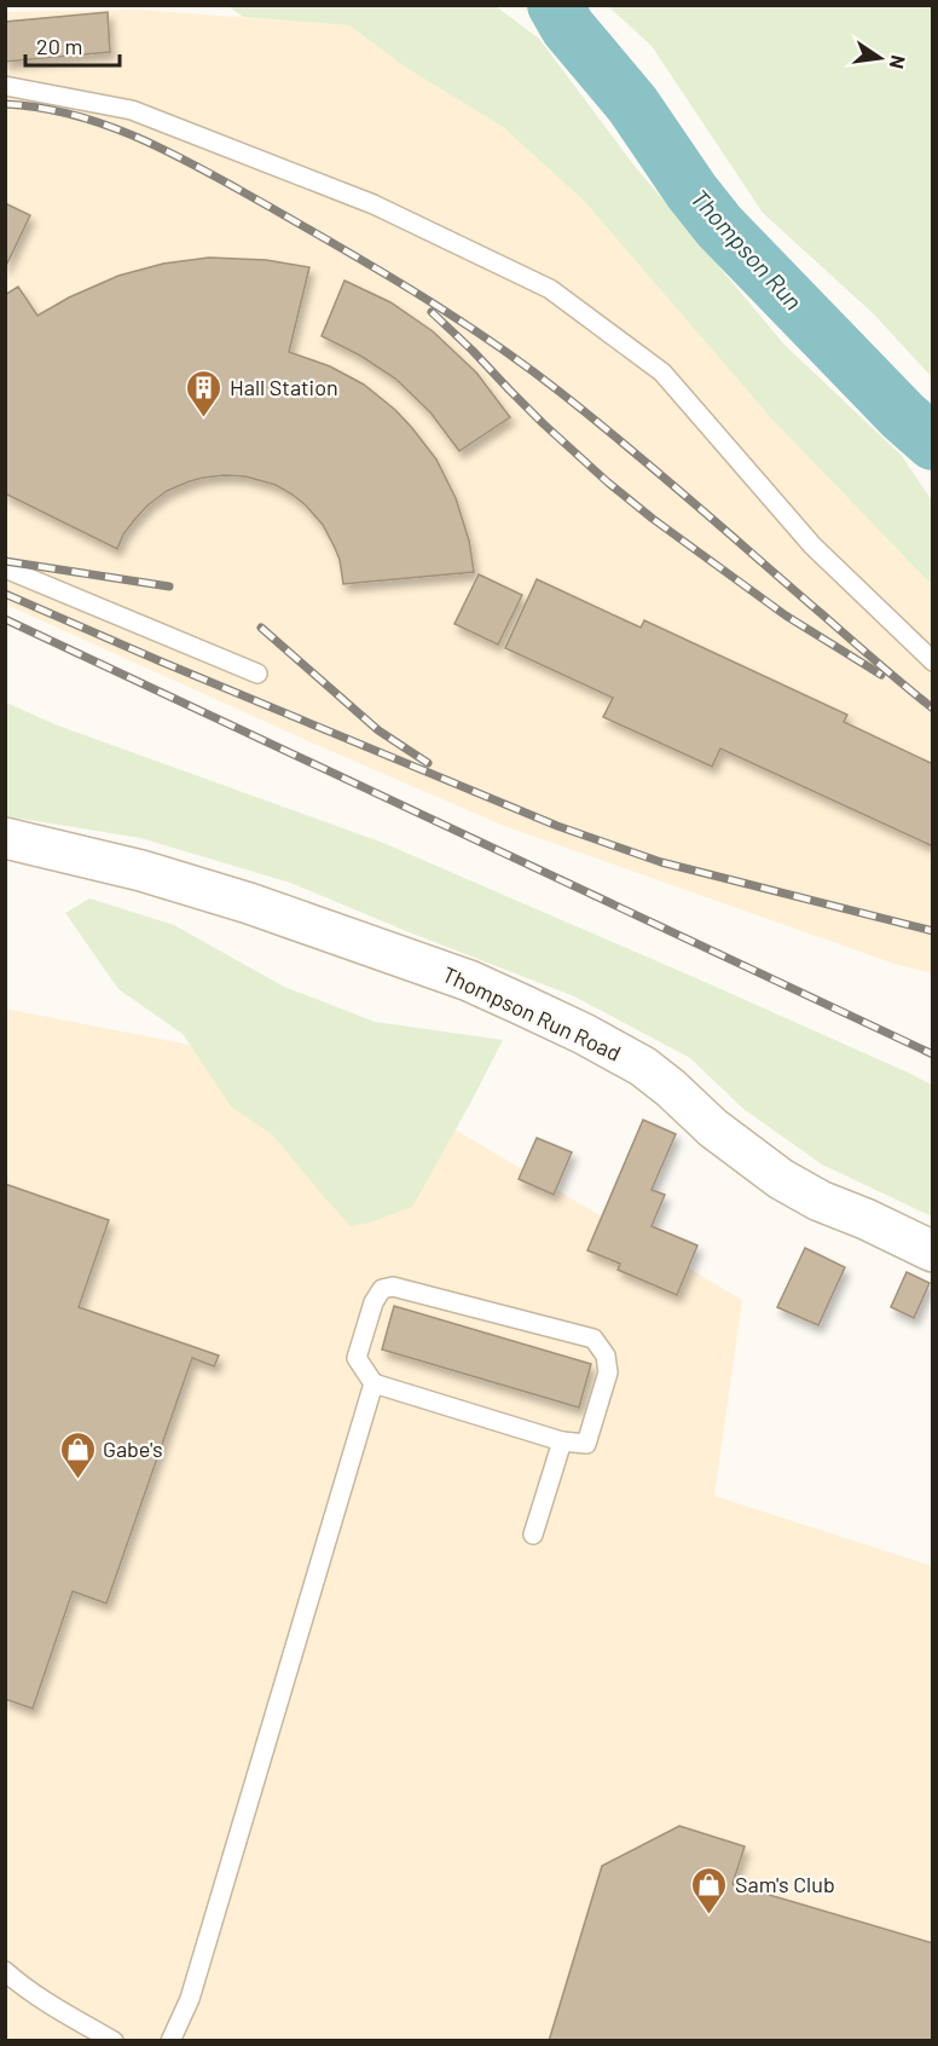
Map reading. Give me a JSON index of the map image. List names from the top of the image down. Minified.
{"streets":{"street":["Thompson Run Road"]},"water":["Thompson Run"],"places":{"building":["Hall Station"],"shop":["Gabe's","Sam's Club"]},"scale_bar":"20 m","north":"right"}
